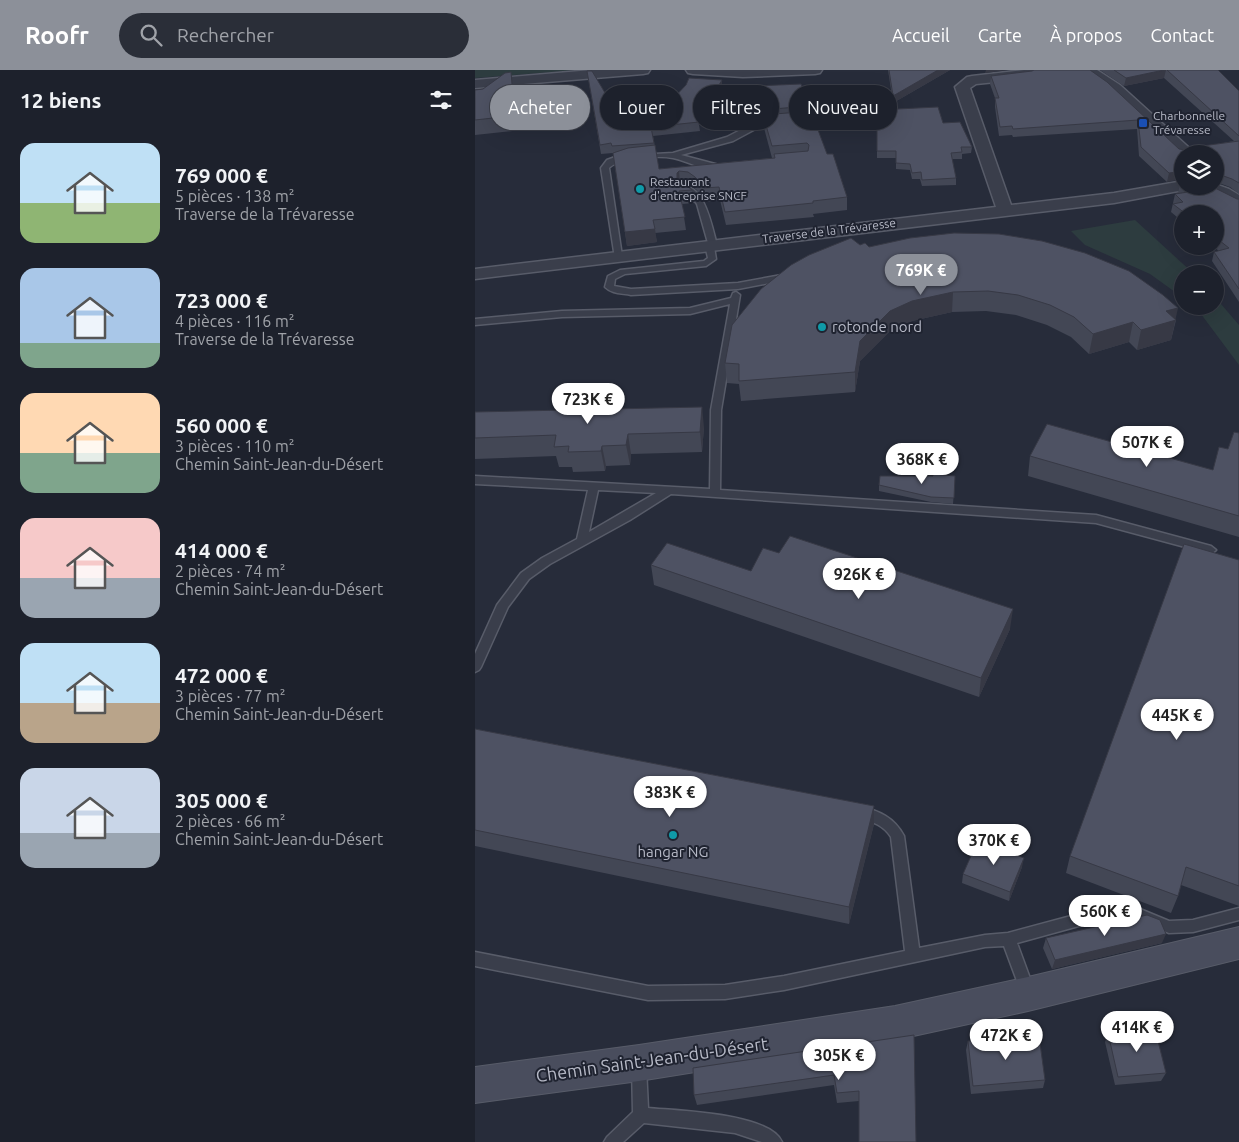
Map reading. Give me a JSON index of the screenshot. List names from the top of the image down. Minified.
{"streets":{"street":["Traverse de la Trévaresse","Chemin Saint-Jean-du-Désert"]},"places":{"transit":["Charbonnelle Trévaresse"],"other":["Restaurant d'entreprise SNCF","rotonde nord","hangar NG"]},"page":{"header":"Roofr","search":"Rechercher","nav":["Accueil","Carte","À propos","Contact"],"heading":"12 biens","chip":["Acheter","Louer","Filtres","Nouveau"],"list":[{"name":"769 000 €","note":"5 pièces · 138 m² · Traverse de la Trévaresse"},{"name":"723 000 €","note":"4 pièces · 116 m² · Traverse de la Trévaresse"},{"name":"560 000 €","note":"3 pièces · 110 m² · Chemin Saint-Jean-du-Désert"},{"name":"414 000 €","note":"2 pièces · 74 m² · Chemin Saint-Jean-du-Désert"},{"name":"472 000 €","note":"3 pièces · 77 m² · Chemin Saint-Jean-du-Désert"},{"name":"305 000 €","note":"2 pièces · 66 m² · Chemin Saint-Jean-du-Désert"}],"map_buttons":["+","−"],"price":["769K €","723K €","507K €","368K €","926K €","445K €","383K €","370K €","560K €","414K €","472K €","305K €"]}}
